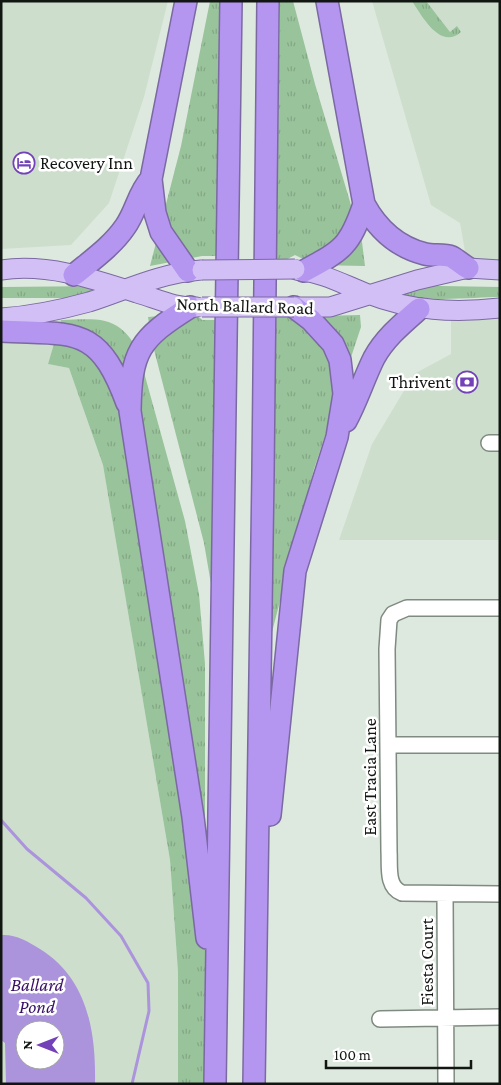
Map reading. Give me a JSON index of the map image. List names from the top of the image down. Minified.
{"streets":{"main road":["North Ballard Road"],"street":["East Tracia Lane","Fiesta Court"]},"crossings":[["East Tracia Lane","Fiesta Court"]],"water":["Ballard Pond"],"places":{"hotel":["Recovery Inn"],"bank":["Thrivent"]},"scale_bar":"100 m","north":"left"}
